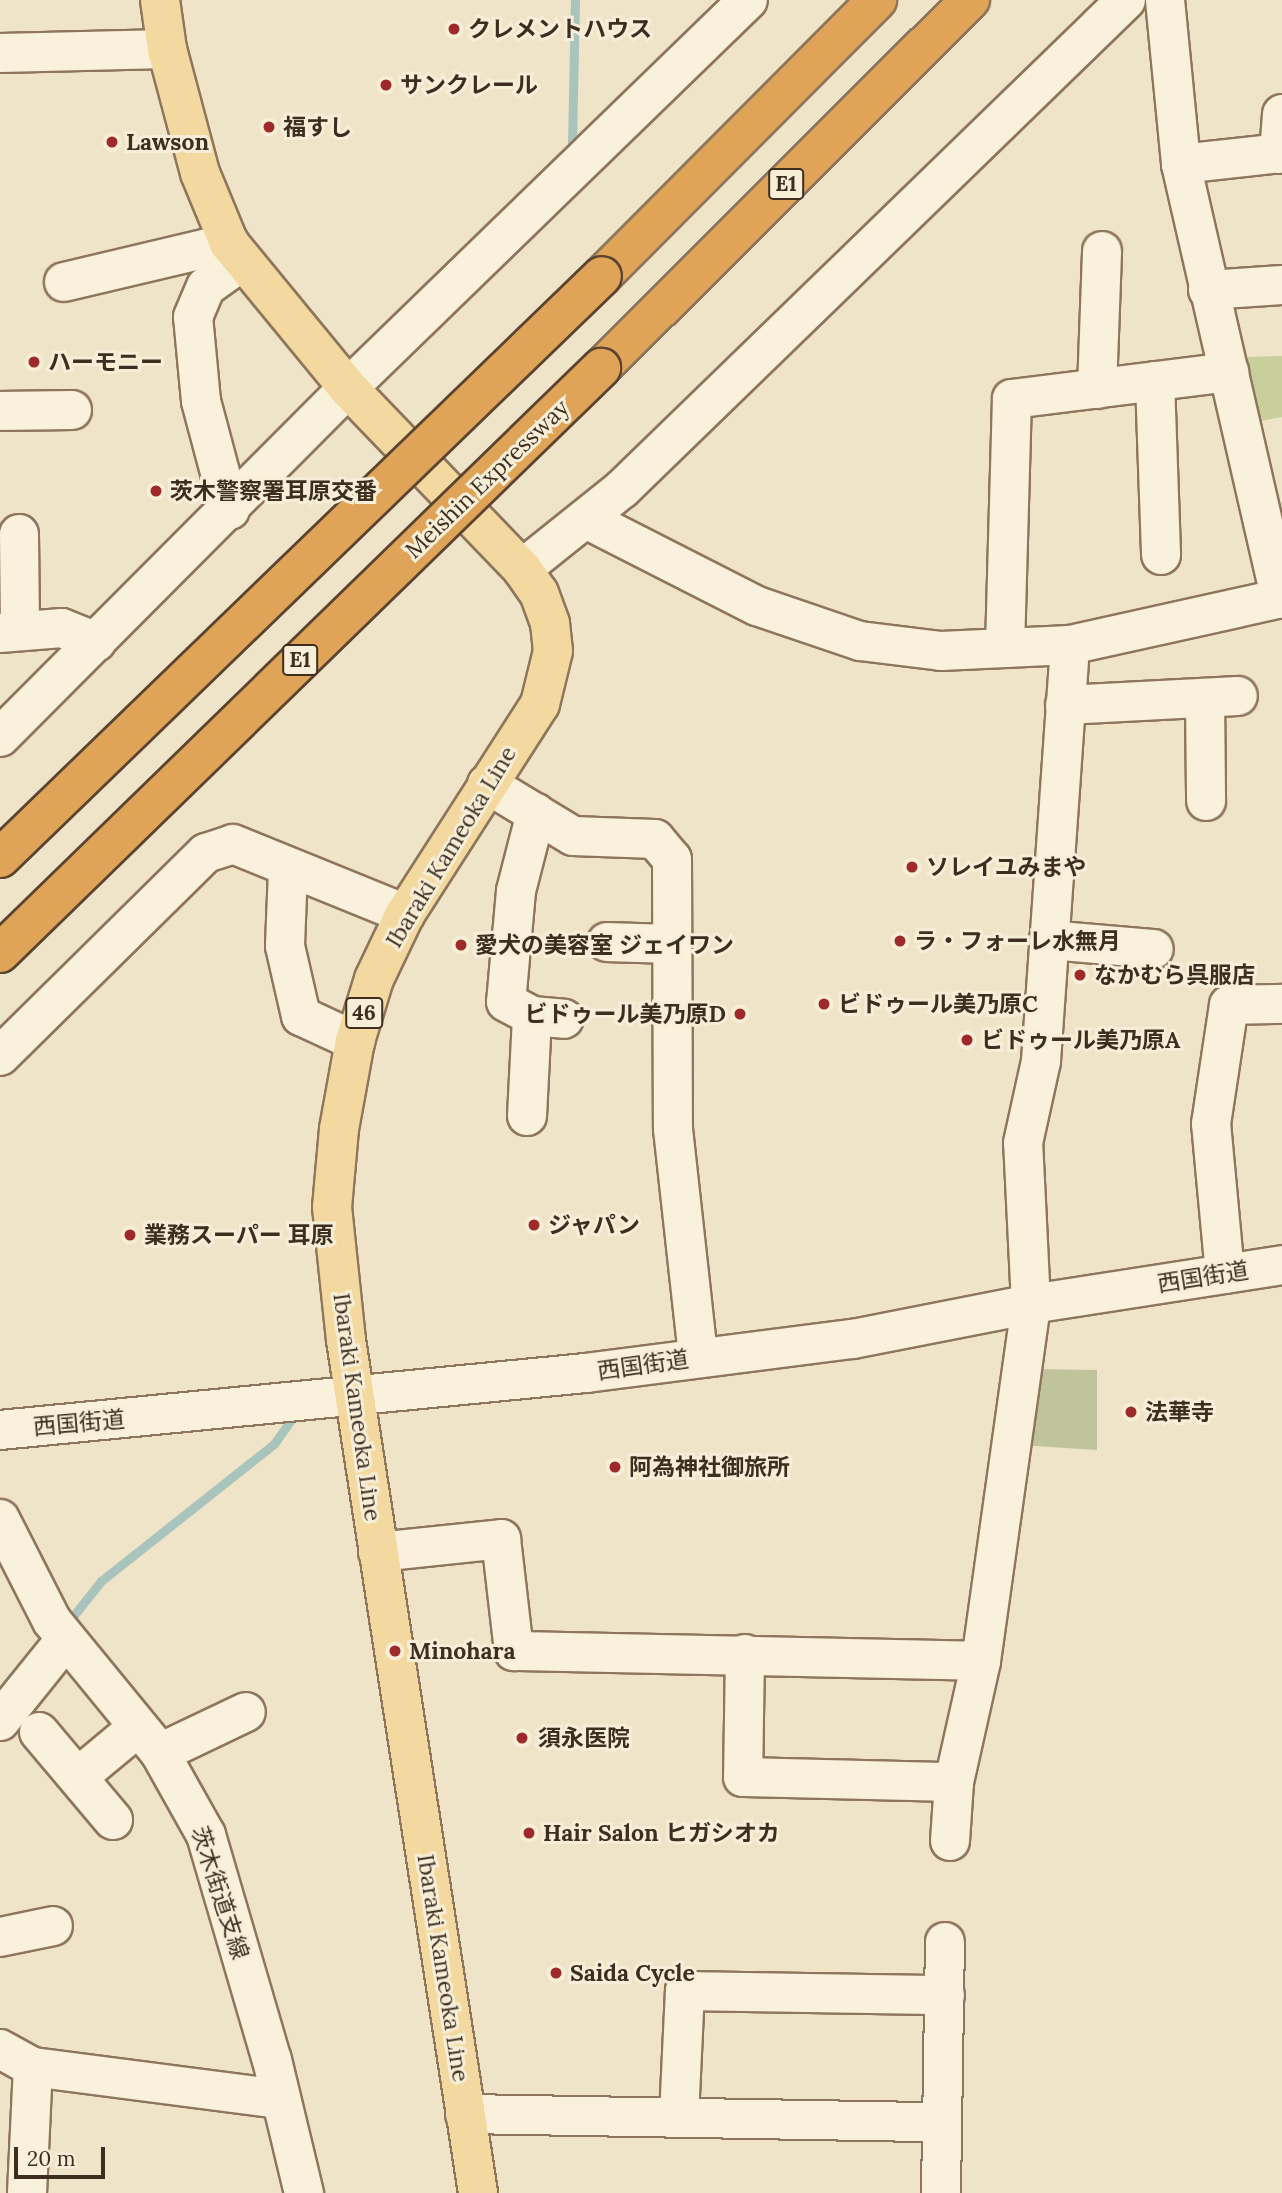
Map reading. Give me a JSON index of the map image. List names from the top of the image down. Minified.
{"streets":{"highway":["E1","Meishin Expressway"],"main road":["Ibaraki Kameoka Line","46"],"street":["西国街道","茨木街道支線"]},"crossings":[["Ibaraki Kameoka Line","西国街道"]],"places":["クレメントハウス","サンクレール","福すし","Lawson","ハーモニー","茨木警察署耳原交番","ソレイユみまや","ラ・フォーレ水無月","愛犬の美容室 ジェイワン","なかむら呉服店","ビドゥール美乃原C","ビドゥール美乃原D","ビドゥール美乃原A","ジャパン","業務スーパー 耳原","法華寺","阿為神社御旅所","Minohara","須永医院","Hair Salon ヒガシオカ","Saida Cycle"],"scale_bar":"20 m"}
